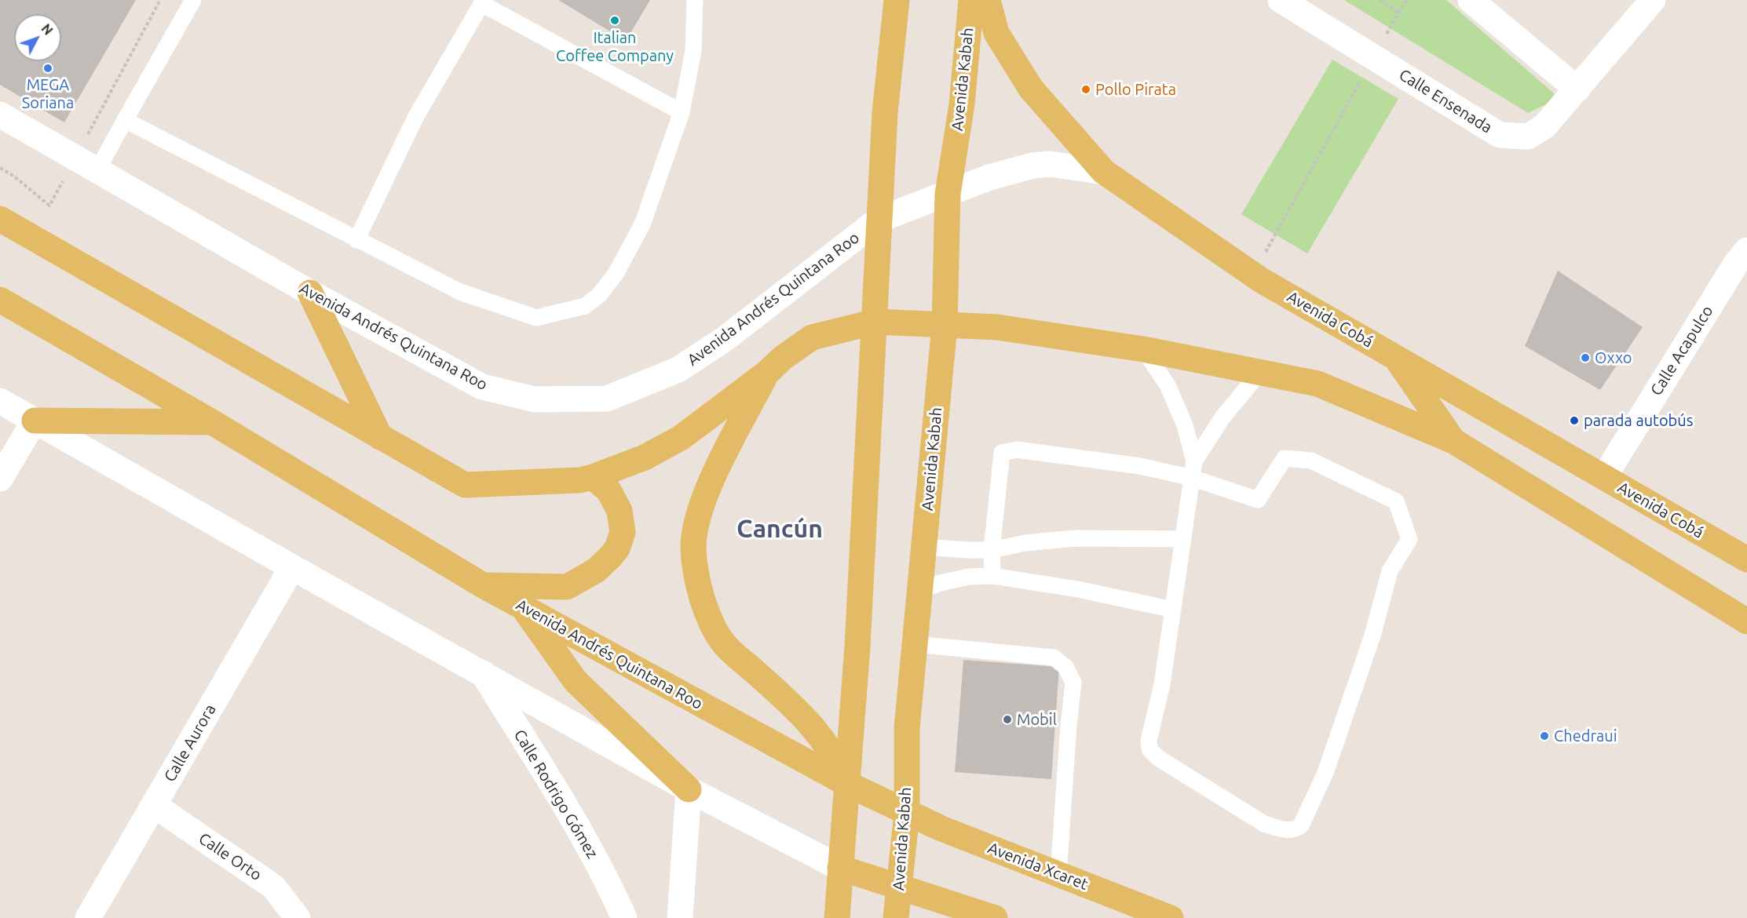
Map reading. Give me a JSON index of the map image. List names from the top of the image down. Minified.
{"streets":{"main road":["Avenida Kabah","Avenida Andrés Quintana Roo","Avenida Cobá","Avenida Xcaret"],"street":["Calle Ensenada","Calle Acapulco","Calle Aurora","Calle Rodrigo Gómez","Calle Orto"]},"crossings":[["Avenida Kabah","Avenida Andrés Quintana Roo"],["Avenida Kabah","Avenida Xcaret"],["Avenida Andrés Quintana Roo","Avenida Cobá"],["Avenida Andrés Quintana Roo","Avenida Xcaret"],["Avenida Cobá","Calle Acapulco"],["Calle Aurora","Calle Orto"]],"districts":["Cancún"],"places":["Italian Coffee Company","MEGA Soriana","Pollo Pirata","Oxxo","parada autobús","Mobil","Chedraui"],"north":"top right"}
